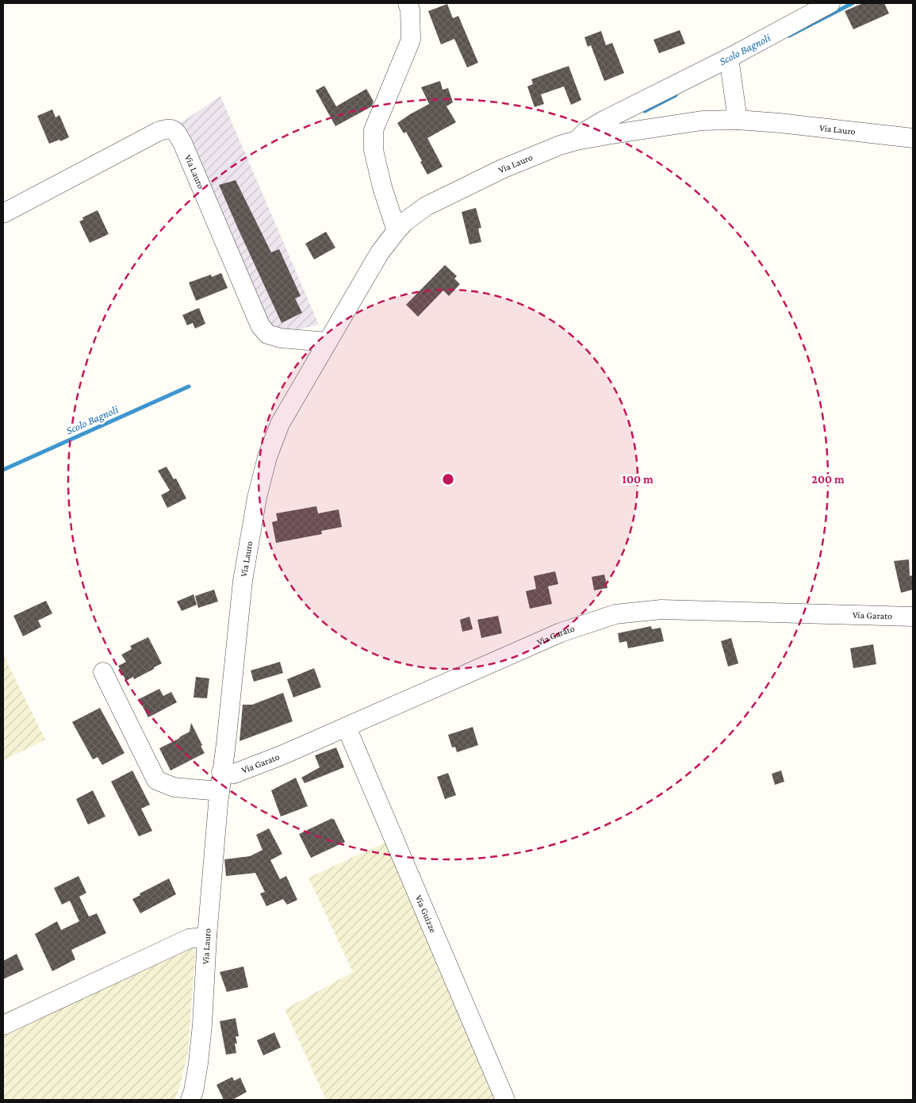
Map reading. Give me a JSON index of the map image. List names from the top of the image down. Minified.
{"streets":{"street":["Via Lauro","Via Garato","Via Guizze"]},"crossings":[["Via Lauro","Via Garato"],["Via Garato","Via Guizze"]],"water":["Scolo Bagnoli"],"rings":["100 m","200 m"]}
